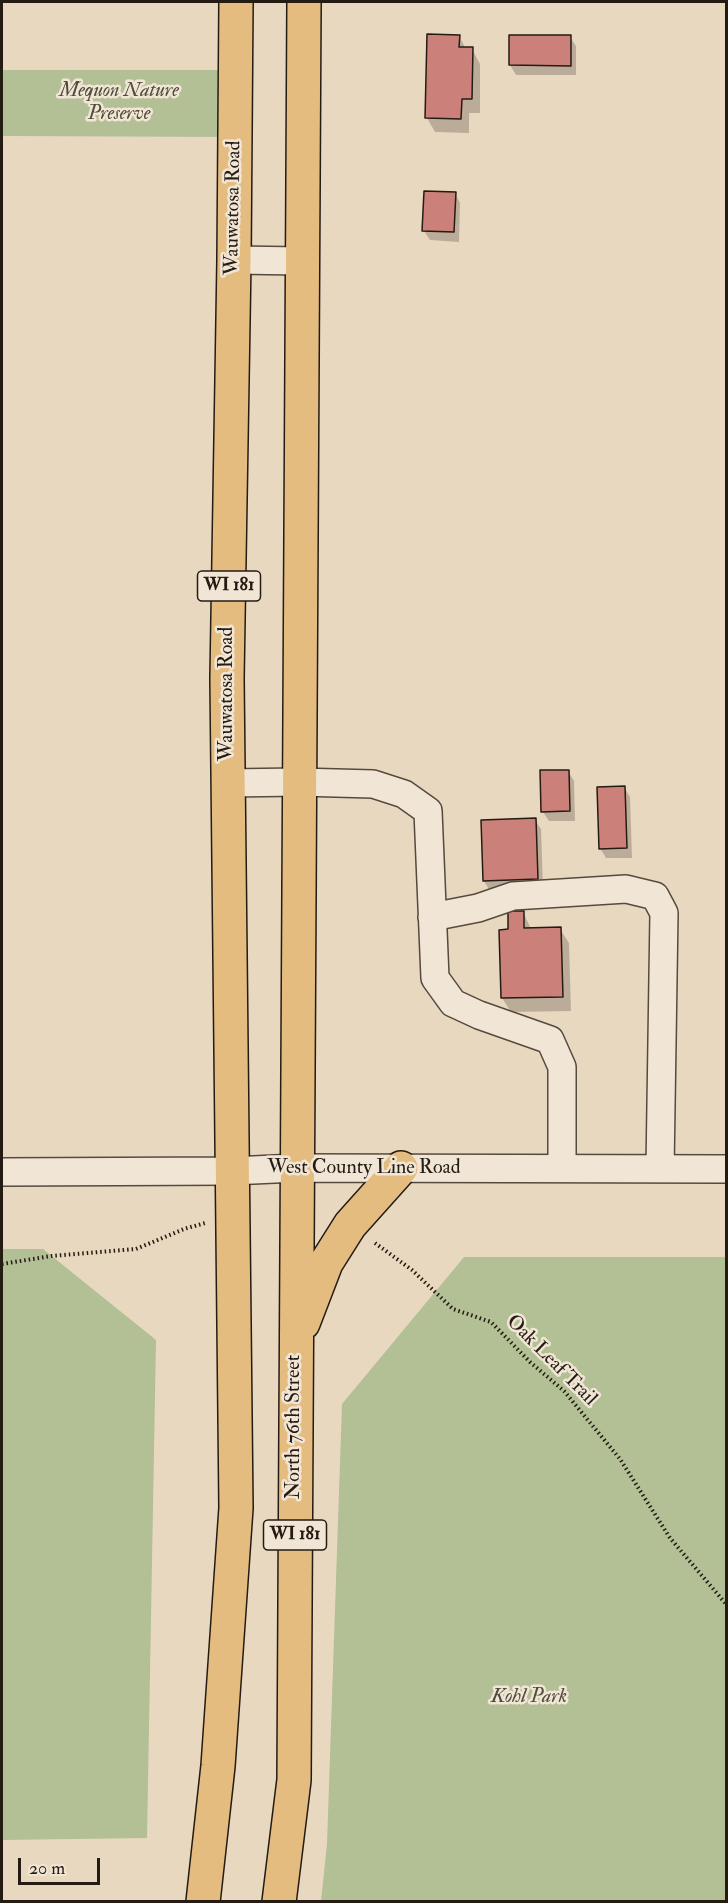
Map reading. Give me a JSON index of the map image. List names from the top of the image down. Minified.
{"streets":{"main road":["Wauwatosa Road","WI 181","North 76th Street"],"street":["West County Line Road"],"path":["Oak Leaf Trail"]},"crossings":[["Wauwatosa Road","WI 181"],["Wauwatosa Road","West County Line Road"],["WI 181","West County Line Road"],["WI 181","North 76th Street"],["West County Line Road","North 76th Street"]],"parks":["Mequon Nature Preserve","Kohl Park"],"scale_bar":"20 m"}
